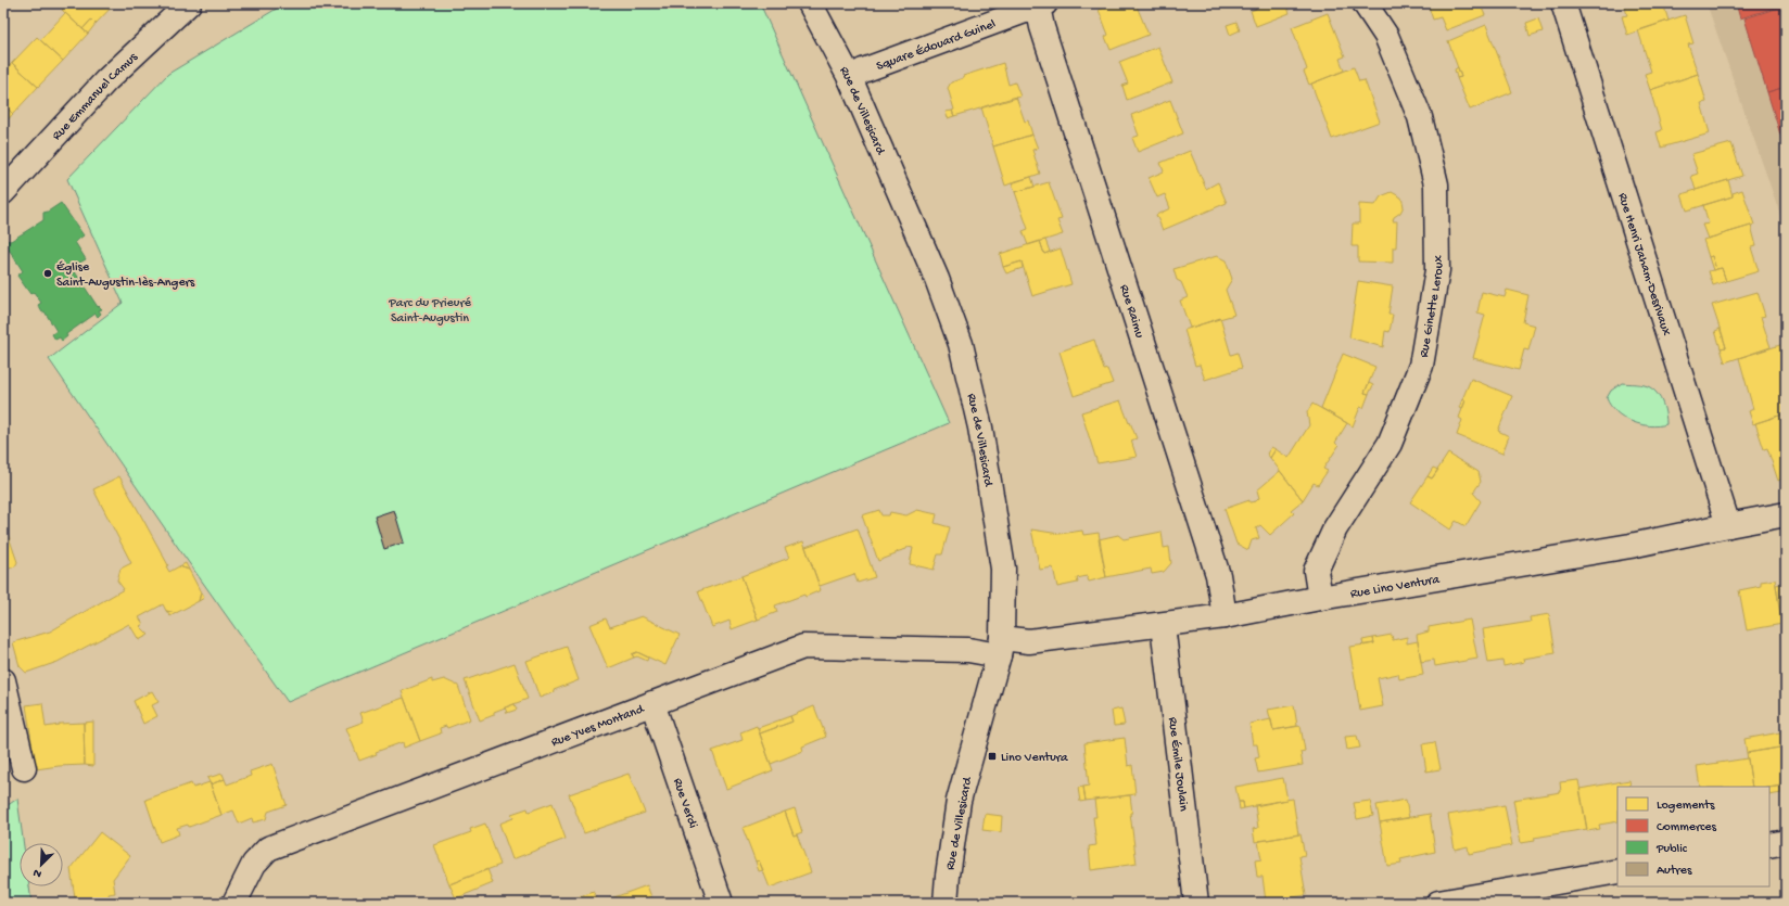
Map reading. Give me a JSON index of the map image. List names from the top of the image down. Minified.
{"streets":{"street":["Square Édouard Guinel","Rue Emmanuel Camus","Rue de Villesicard","Rue Henri Jaham-Desrivaux","Rue Ginette Leroux","Rue Raimu","Rue Lino Ventura","Rue Yves Montand","Rue Émile Joulain","Rue Verdi"]},"crossings":[["Square Édouard Guinel","Rue de Villesicard"],["Square Édouard Guinel","Rue Raimu"],["Rue de Villesicard","Rue Lino Ventura"],["Rue de Villesicard","Rue Yves Montand"],["Rue Henri Jaham-Desrivaux","Rue Lino Ventura"],["Rue Ginette Leroux","Rue Lino Ventura"],["Rue Raimu","Rue Lino Ventura"],["Rue Lino Ventura","Rue Yves Montand"],["Rue Lino Ventura","Rue Émile Joulain"],["Rue Yves Montand","Rue Verdi"]],"parks":["Parc du Prieuré Saint-Augustin"],"places":{"other":["Église Saint-Augustin-lès-Angers"],"transit":["Lino Ventura"]},"legend":["Logements","Commerces","Public","Autres"],"north":"bottom left"}
